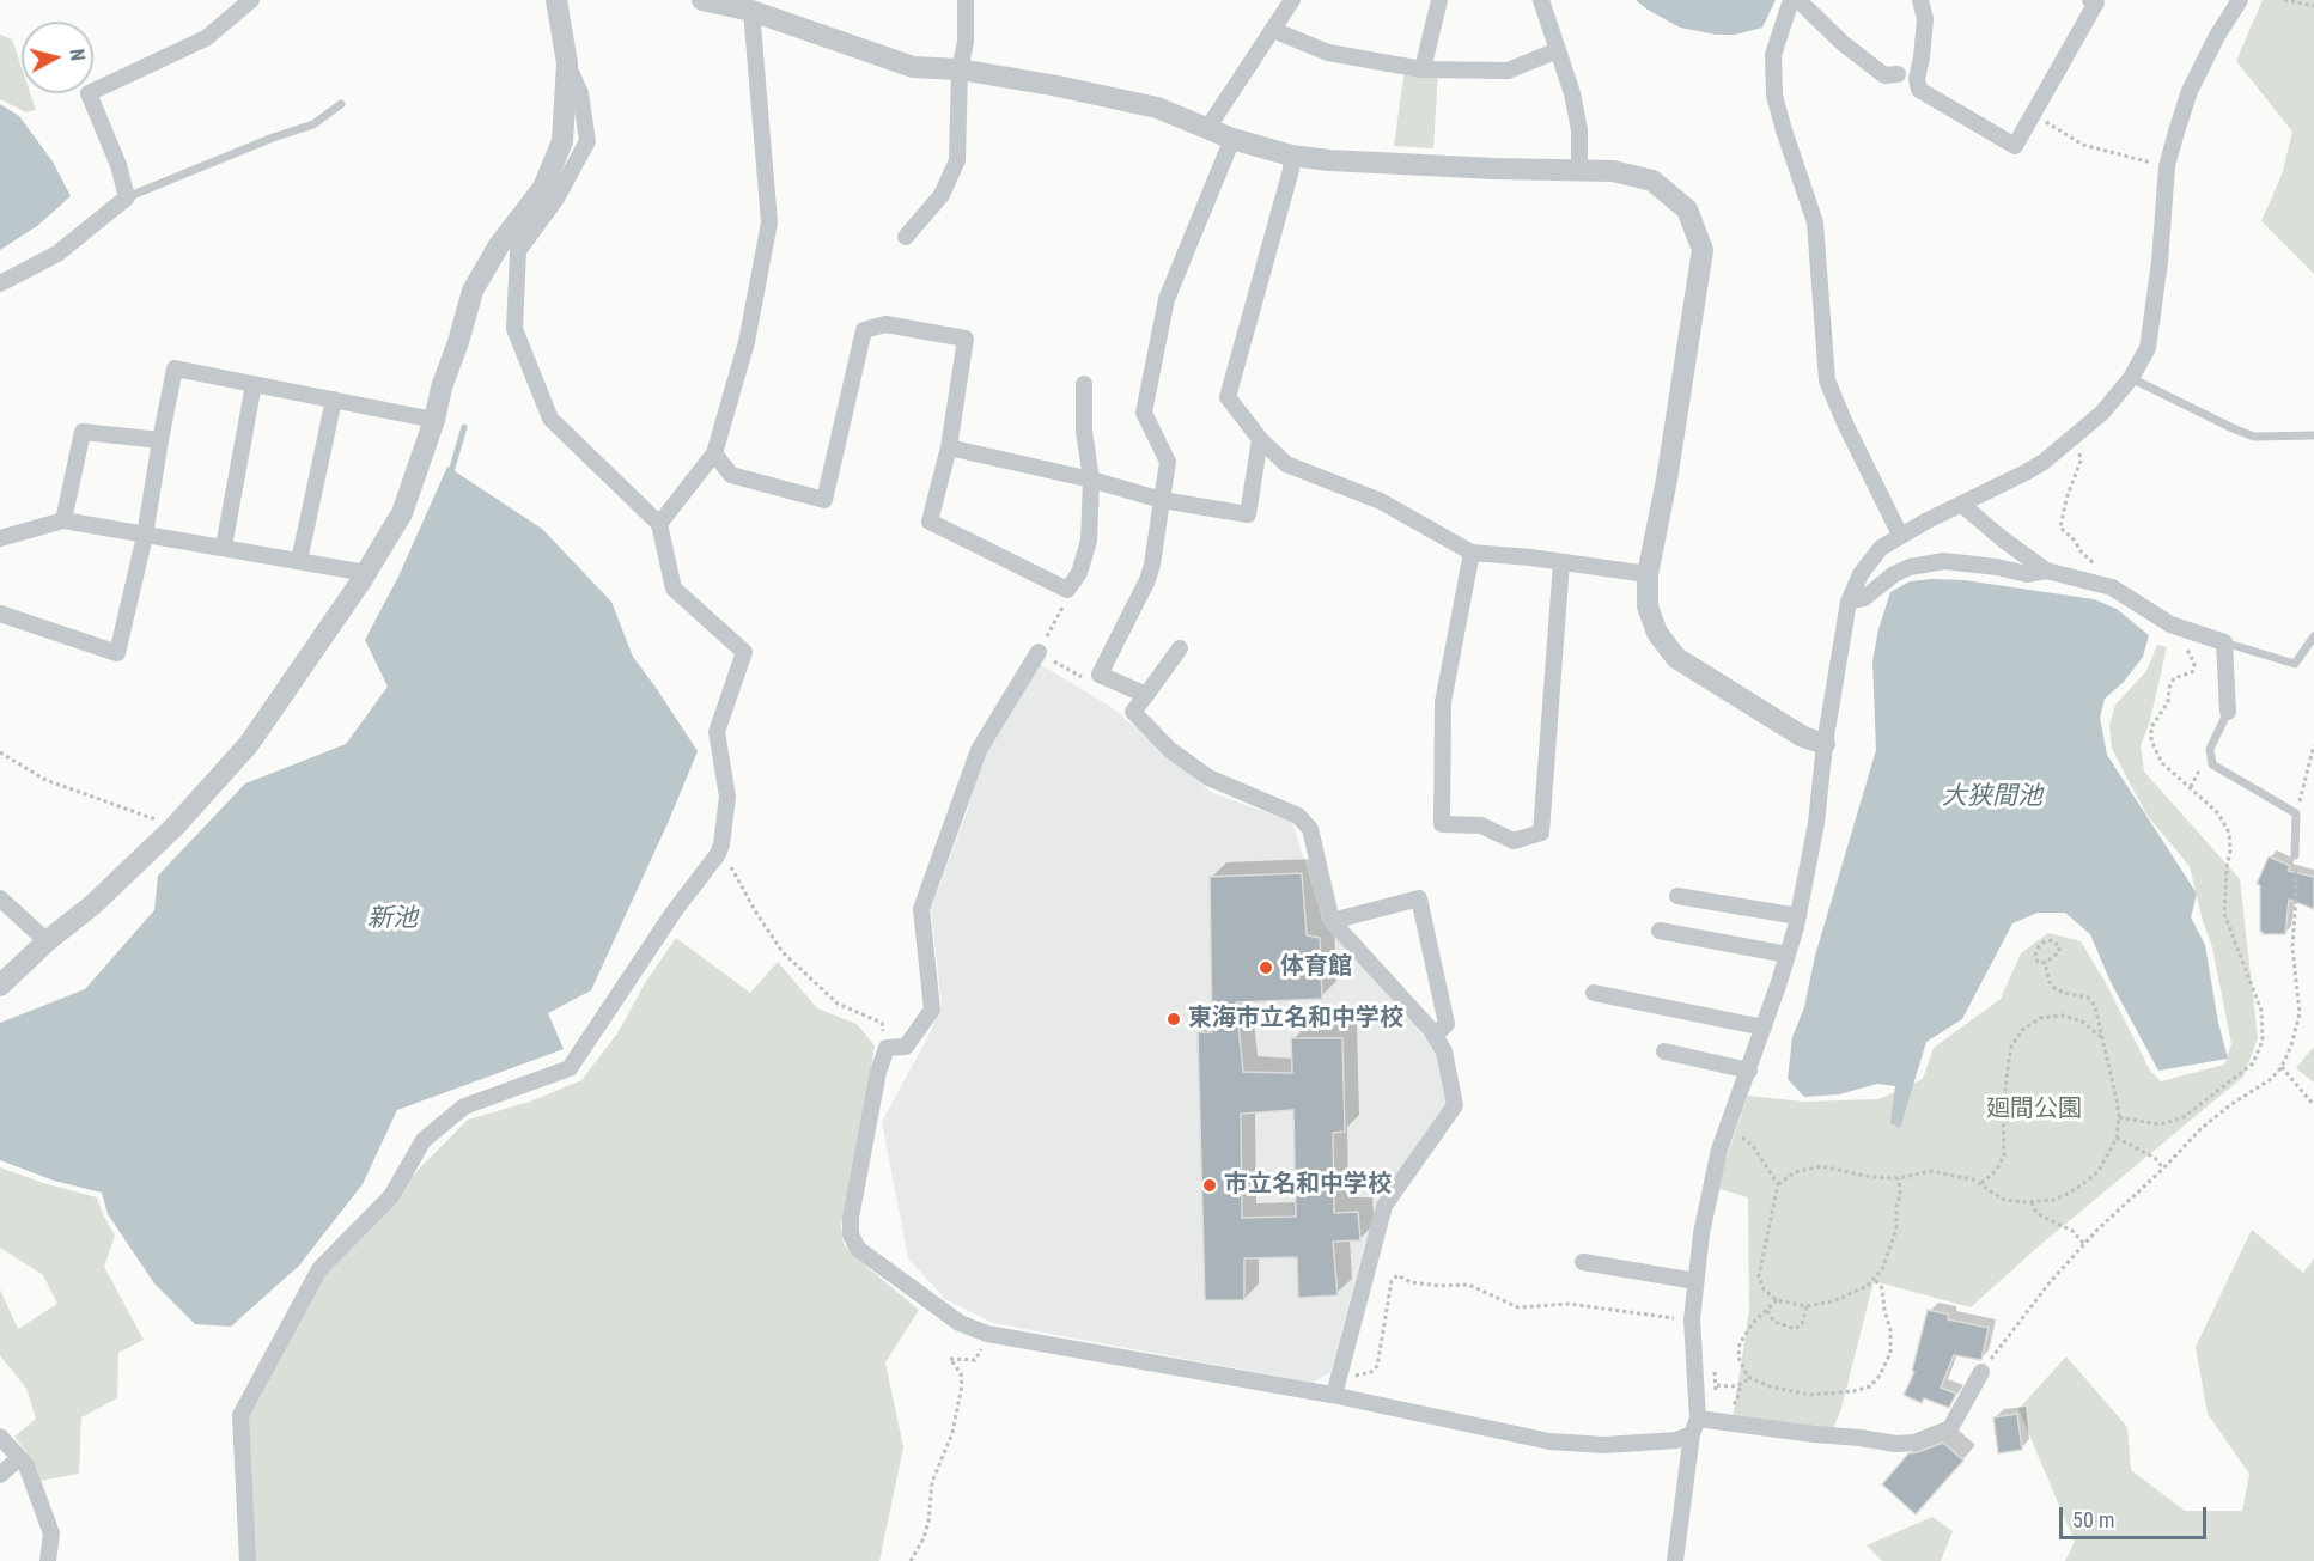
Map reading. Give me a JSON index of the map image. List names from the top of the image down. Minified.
{"water":["大狭間池","新池"],"parks":["廻間公園"],"places":["体育館","東海市立名和中学校","市立名和中学校"],"scale_bar":"50 m","north":"right"}
